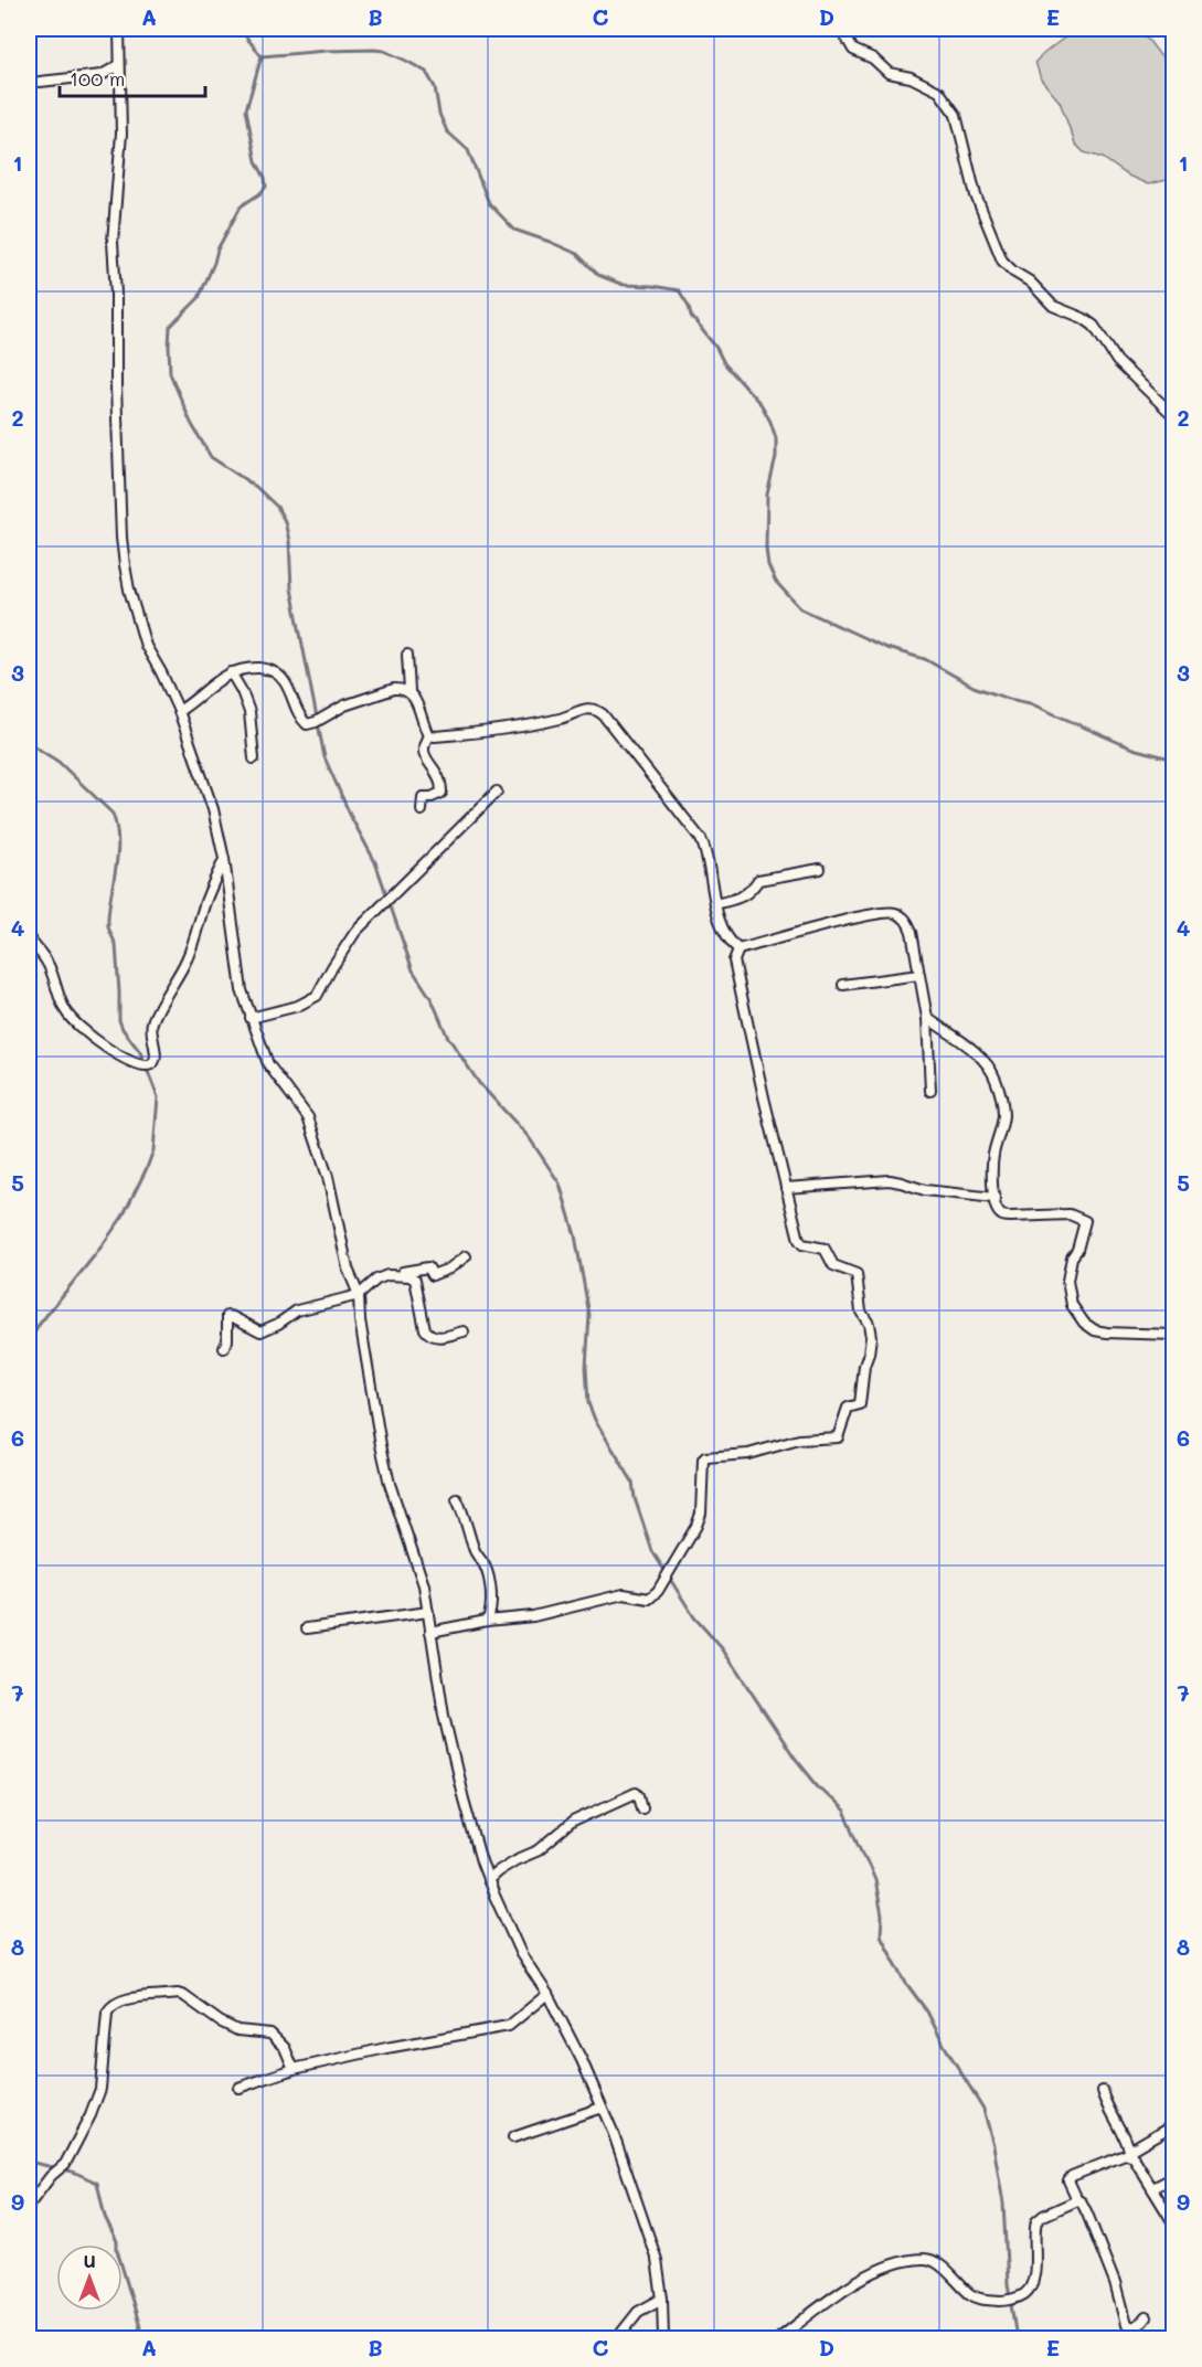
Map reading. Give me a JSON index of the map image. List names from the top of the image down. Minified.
{"scale_bar":"100 m","north":"top","grid":{"columns":["A","B","C","D","E"],"rows":["1","2","3","4","5","6","7","8","9"]}}
